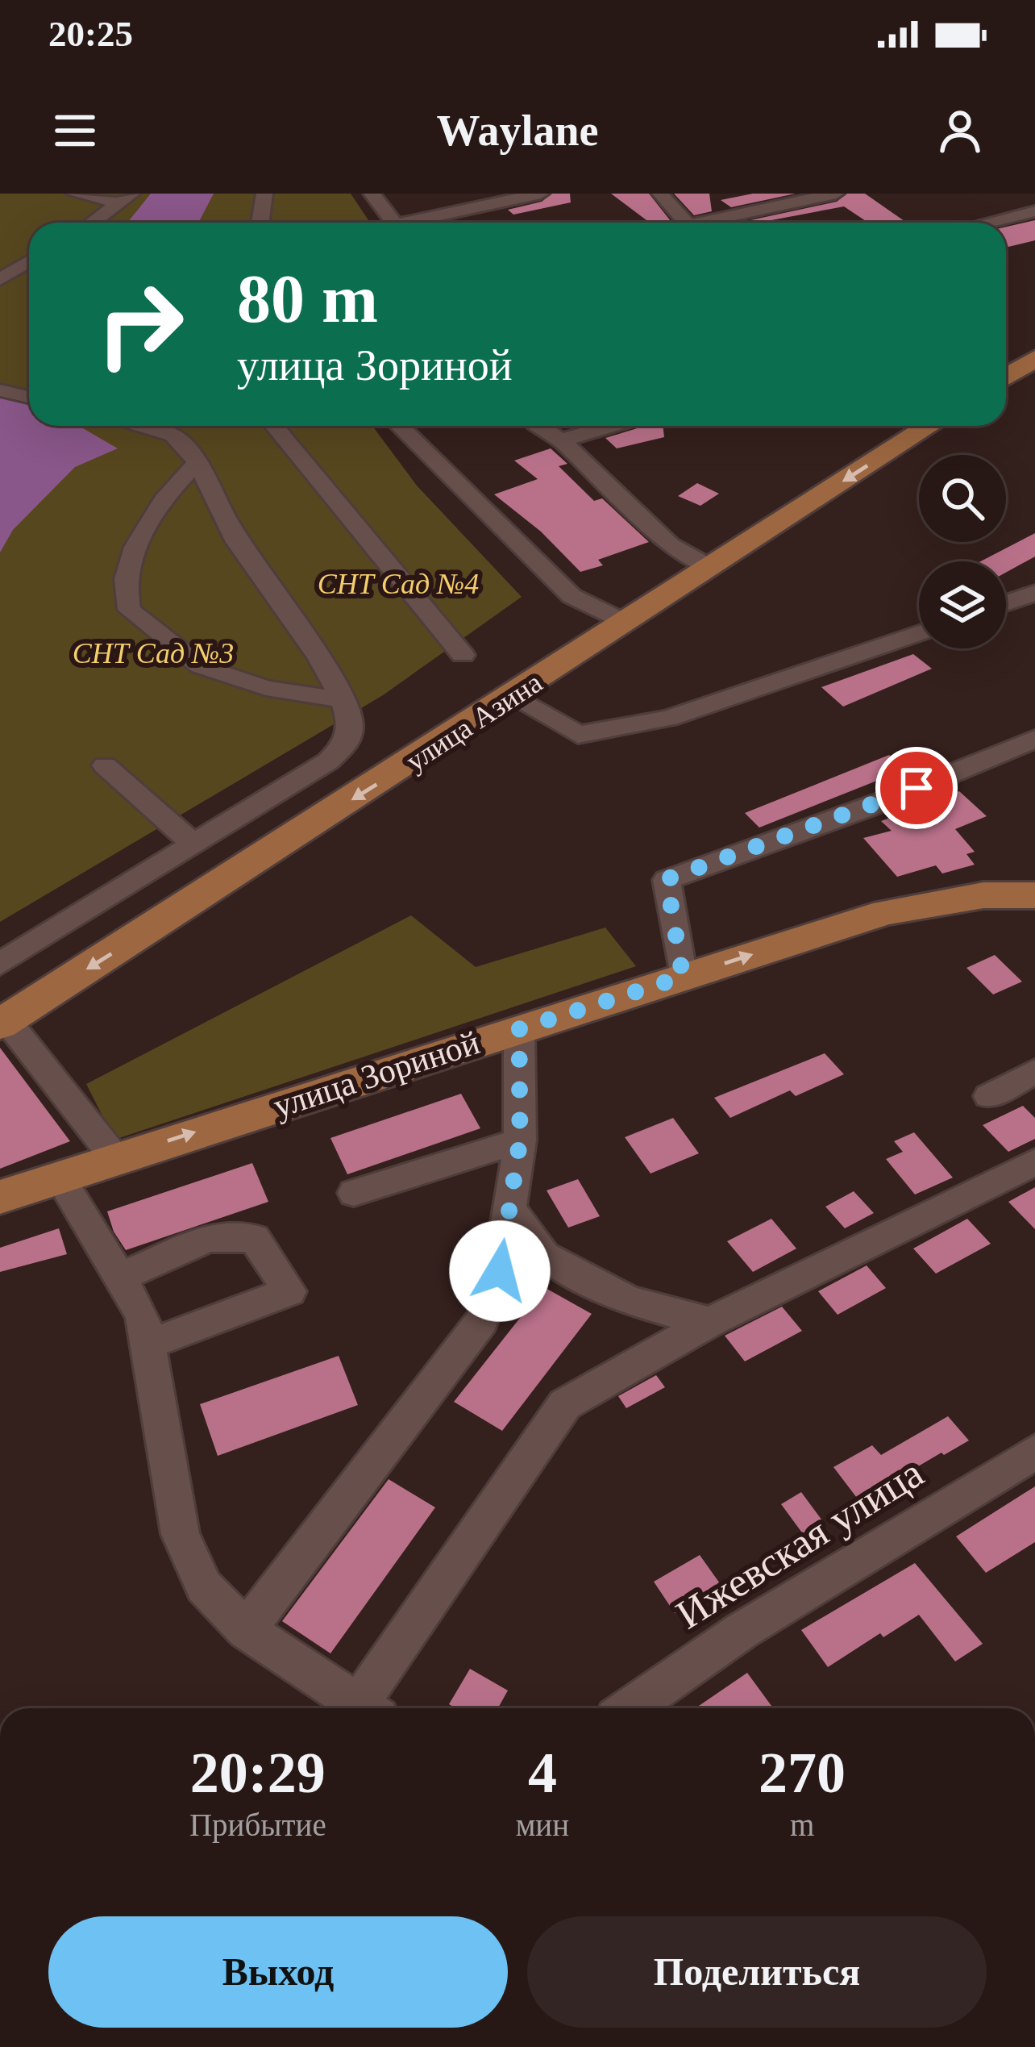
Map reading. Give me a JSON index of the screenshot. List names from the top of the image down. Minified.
{"streets":{"main road":["улица Азина","улица Зориной"],"street":["Ижевская улица"]},"one_way":["улица Азина","улица Зориной"],"parks":["СНТ Сад №4","СНТ Сад №3"],"page":{"status":"20:25","header":"Waylane","turn":["80 m","улица Зориной"],"eta":["20:29","Прибытие","4","мин","270","m"],"buttons":["Выход","Поделиться"]}}
